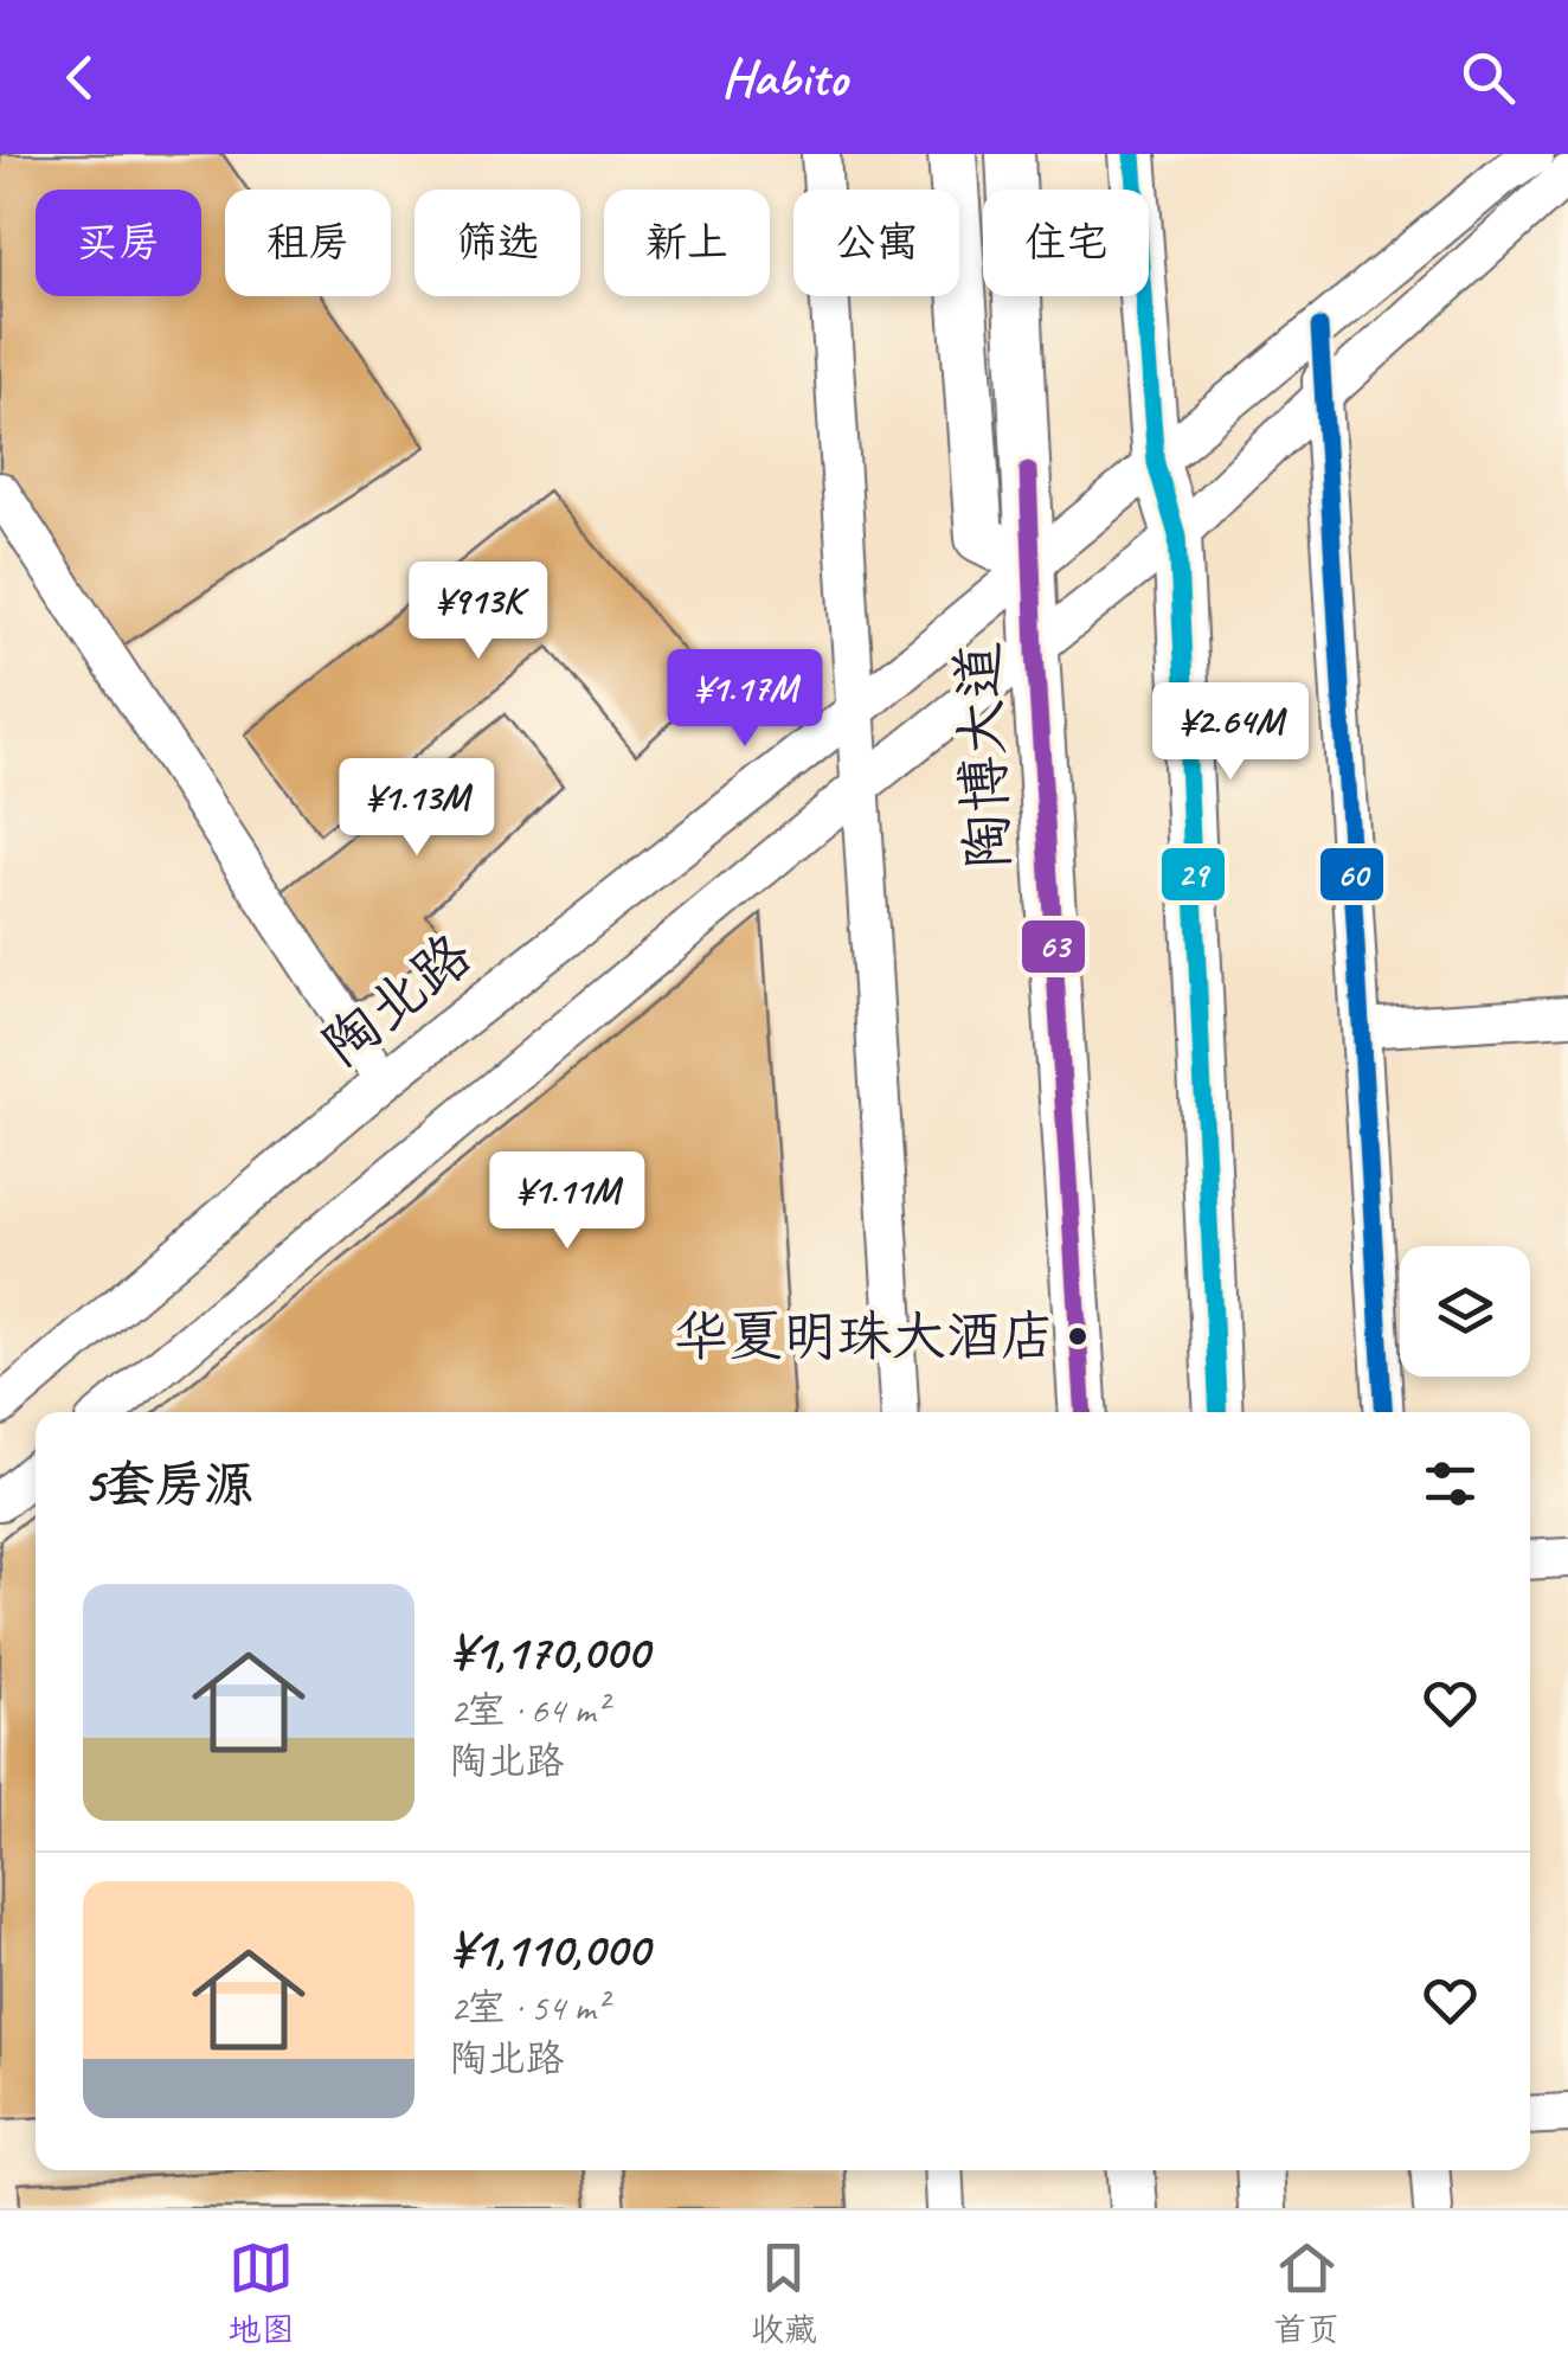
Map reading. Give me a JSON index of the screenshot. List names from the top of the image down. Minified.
{"streets":{"main road":["陶博大道"],"street":["陶北路"]},"crossings":[["陶博大道","陶北路"]],"places":["华夏明珠大酒店"],"lines":["transit line 29","transit line 60","transit line 63"],"page":{"header":"Habito","chip":["买房","租房","筛选","新上","公寓","住宅"],"price":["¥913K","¥1.17M","¥2.64M","¥1.13M","¥1.11M"],"heading":"5套房源","list":[{"name":"¥1,170,000","note":"2室 · 64 m² · 陶北路"},{"name":"¥1,110,000","note":"2室 · 54 m² · 陶北路"}],"tabs":["地图","收藏","首页"]}}
